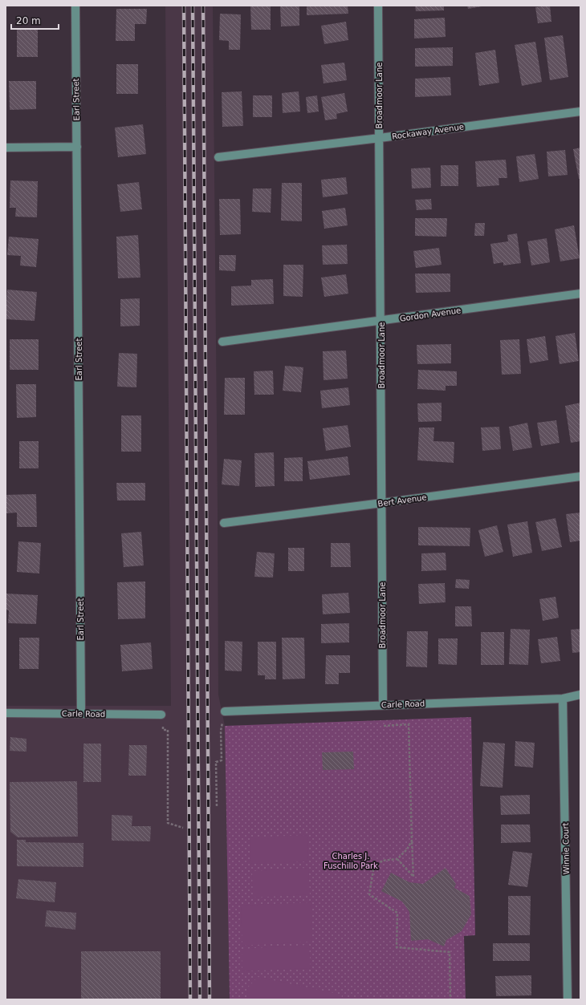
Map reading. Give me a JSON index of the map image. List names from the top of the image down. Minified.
{"streets":{"street":["Broadmoor Lane","Earl Street","Rockaway Avenue","Gordon Avenue","Bert Avenue","Carle Road","Winnie Court"]},"crossings":[["Broadmoor Lane","Rockaway Avenue"],["Broadmoor Lane","Gordon Avenue"],["Broadmoor Lane","Bert Avenue"],["Broadmoor Lane","Carle Road"],["Earl Street","Carle Road"],["Carle Road","Winnie Court"]],"parks":["Charles J. Fuschillo Park"],"scale_bar":"20 m"}
